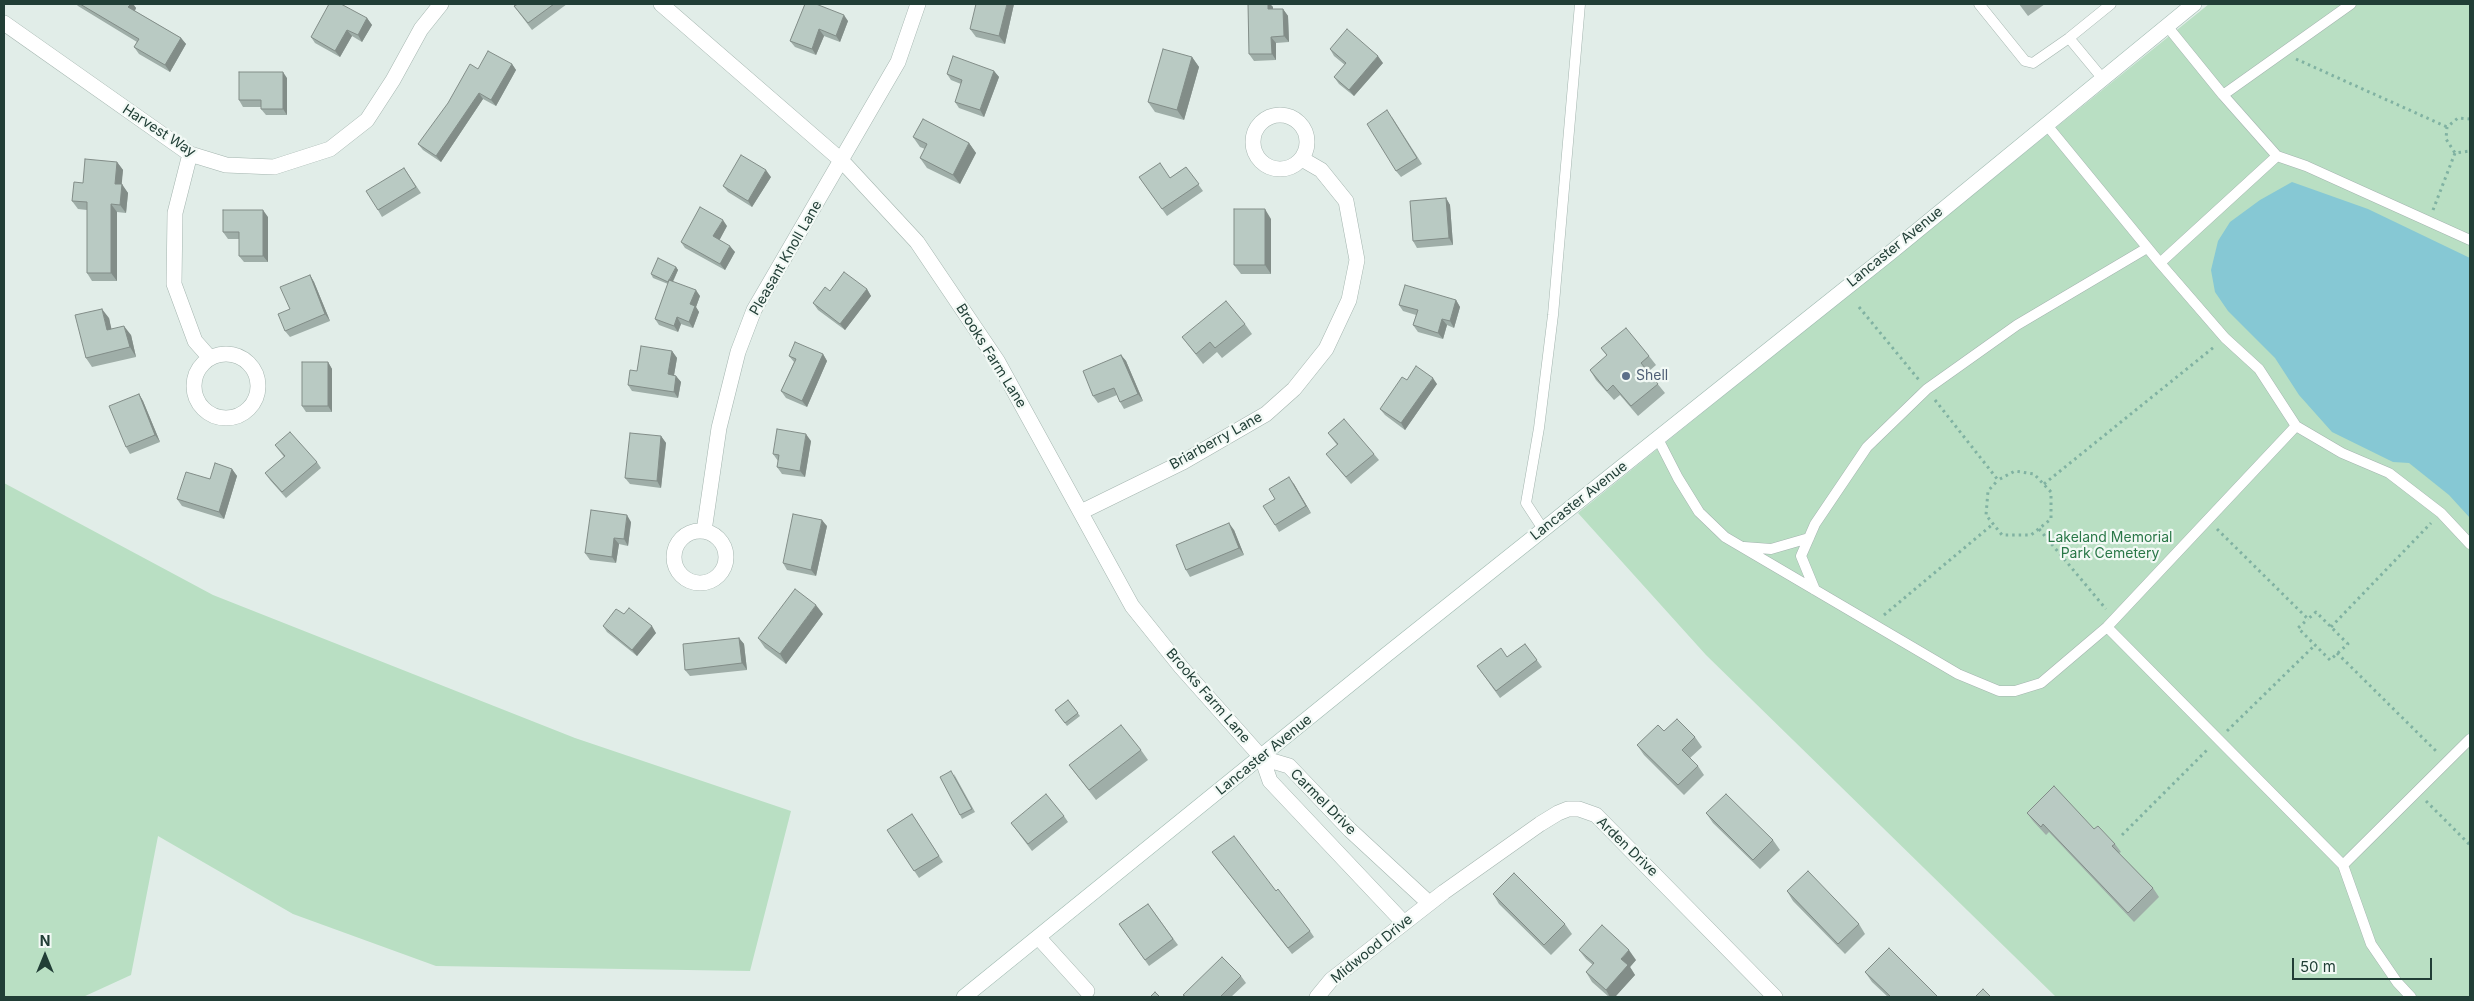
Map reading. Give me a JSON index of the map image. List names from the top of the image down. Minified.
{"streets":{"street":["Harvest Way","Lancaster Avenue","Pleasant Knoll Lane","Brooks Farm Lane","Briarberry Lane","Carmel Drive","Arden Drive","Midwood Drive"]},"crossings":[["Lancaster Avenue","Brooks Farm Lane"],["Lancaster Avenue","Carmel Drive"],["Pleasant Knoll Lane","Brooks Farm Lane"],["Brooks Farm Lane","Briarberry Lane"],["Brooks Farm Lane","Carmel Drive"],["Carmel Drive","Arden Drive"],["Carmel Drive","Midwood Drive"],["Arden Drive","Midwood Drive"]],"parks":["Lakeland Memorial Park Cemetery"],"places":["Shell"],"scale_bar":"50 m","north":"top"}
